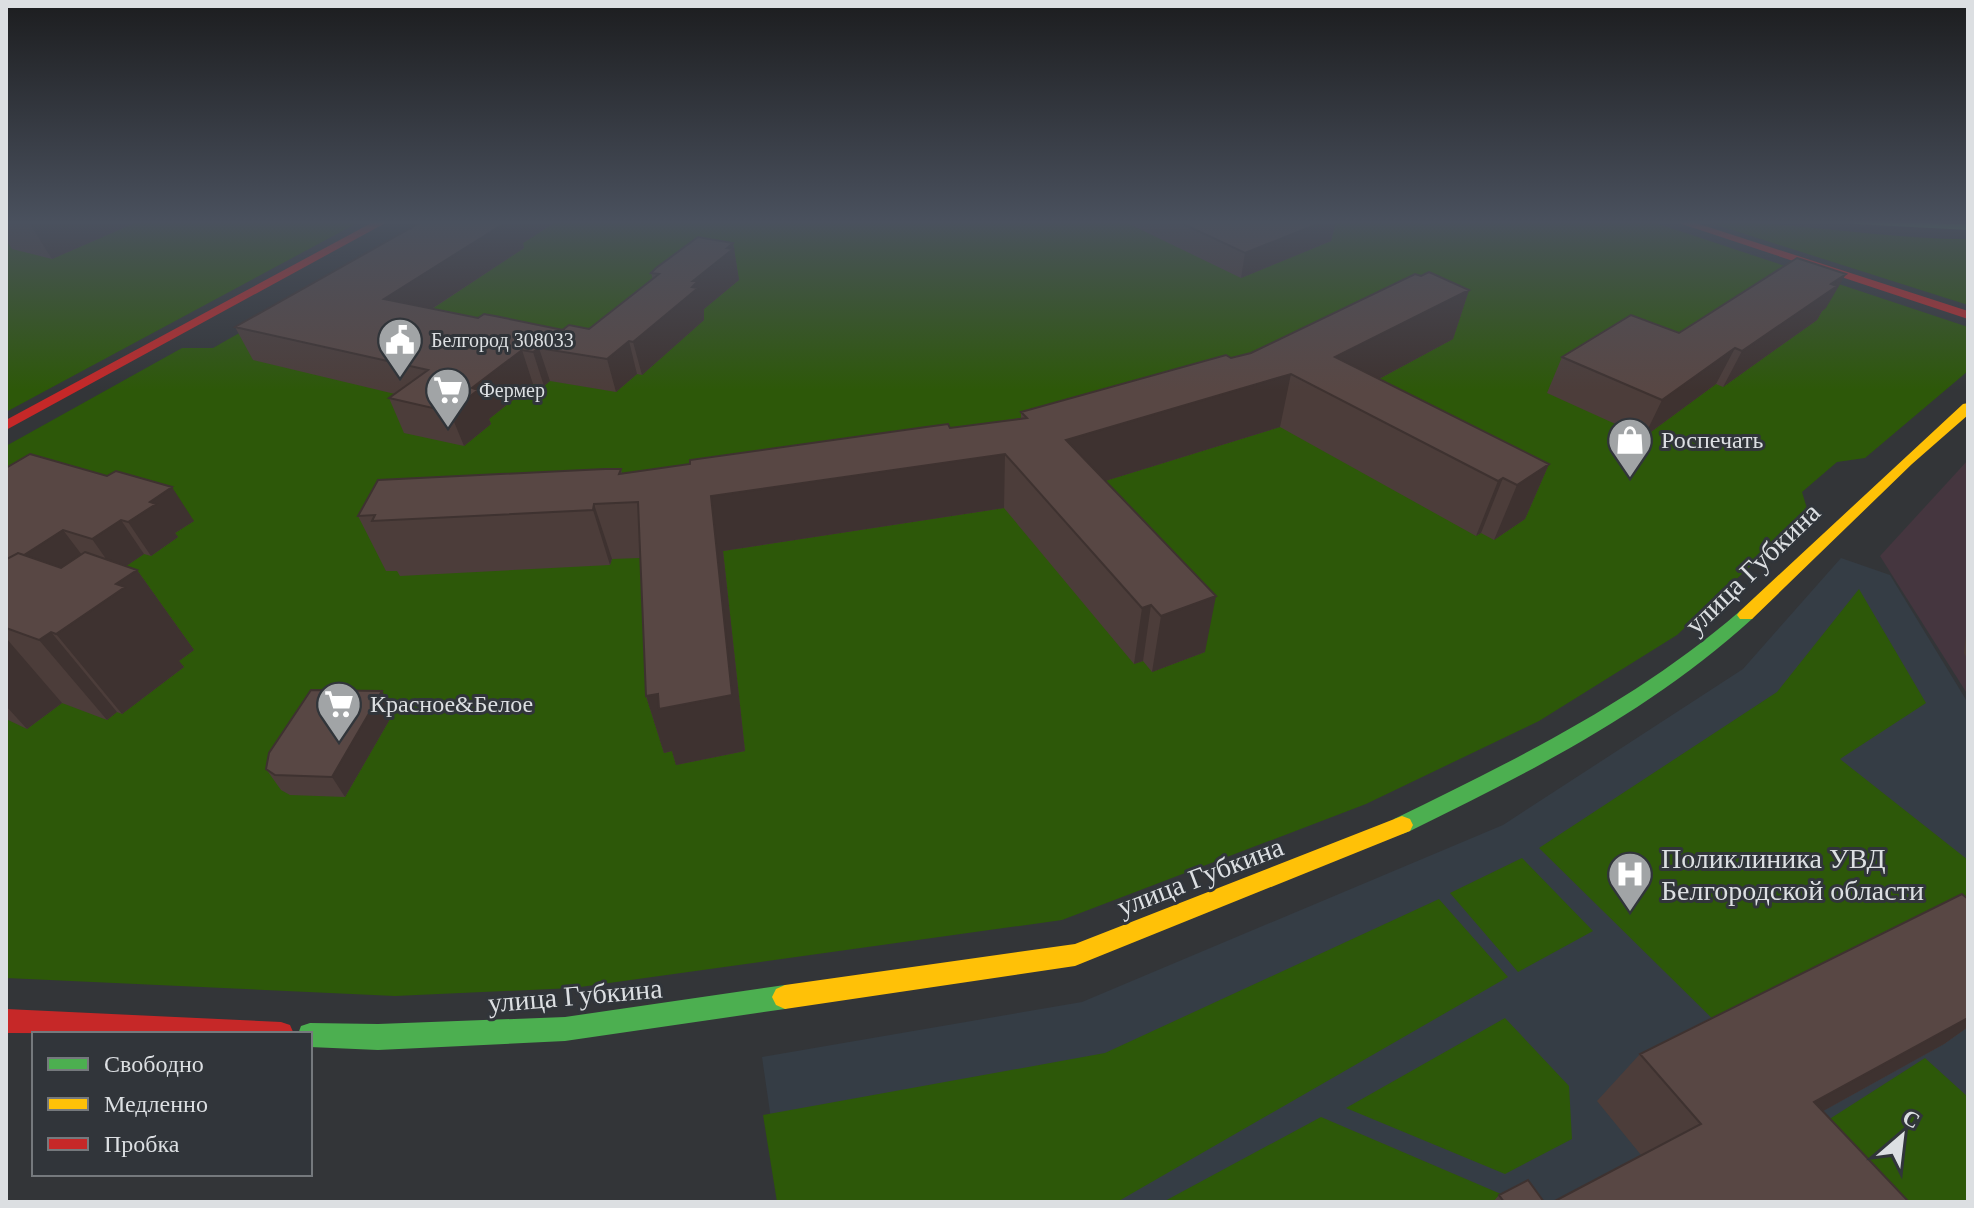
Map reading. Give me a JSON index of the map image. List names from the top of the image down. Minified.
{"streets":{"main road":["улица Губкина"]},"places":{"public building":["Белгород 308033"],"supermarket":["Фермер","Красное&Белое"],"shop":["Роспечать"],"hospital":["Поликлиника УВД Белгородской области"]},"legend":["Свободно","Медленно","Пробка"],"north":"top right"}
